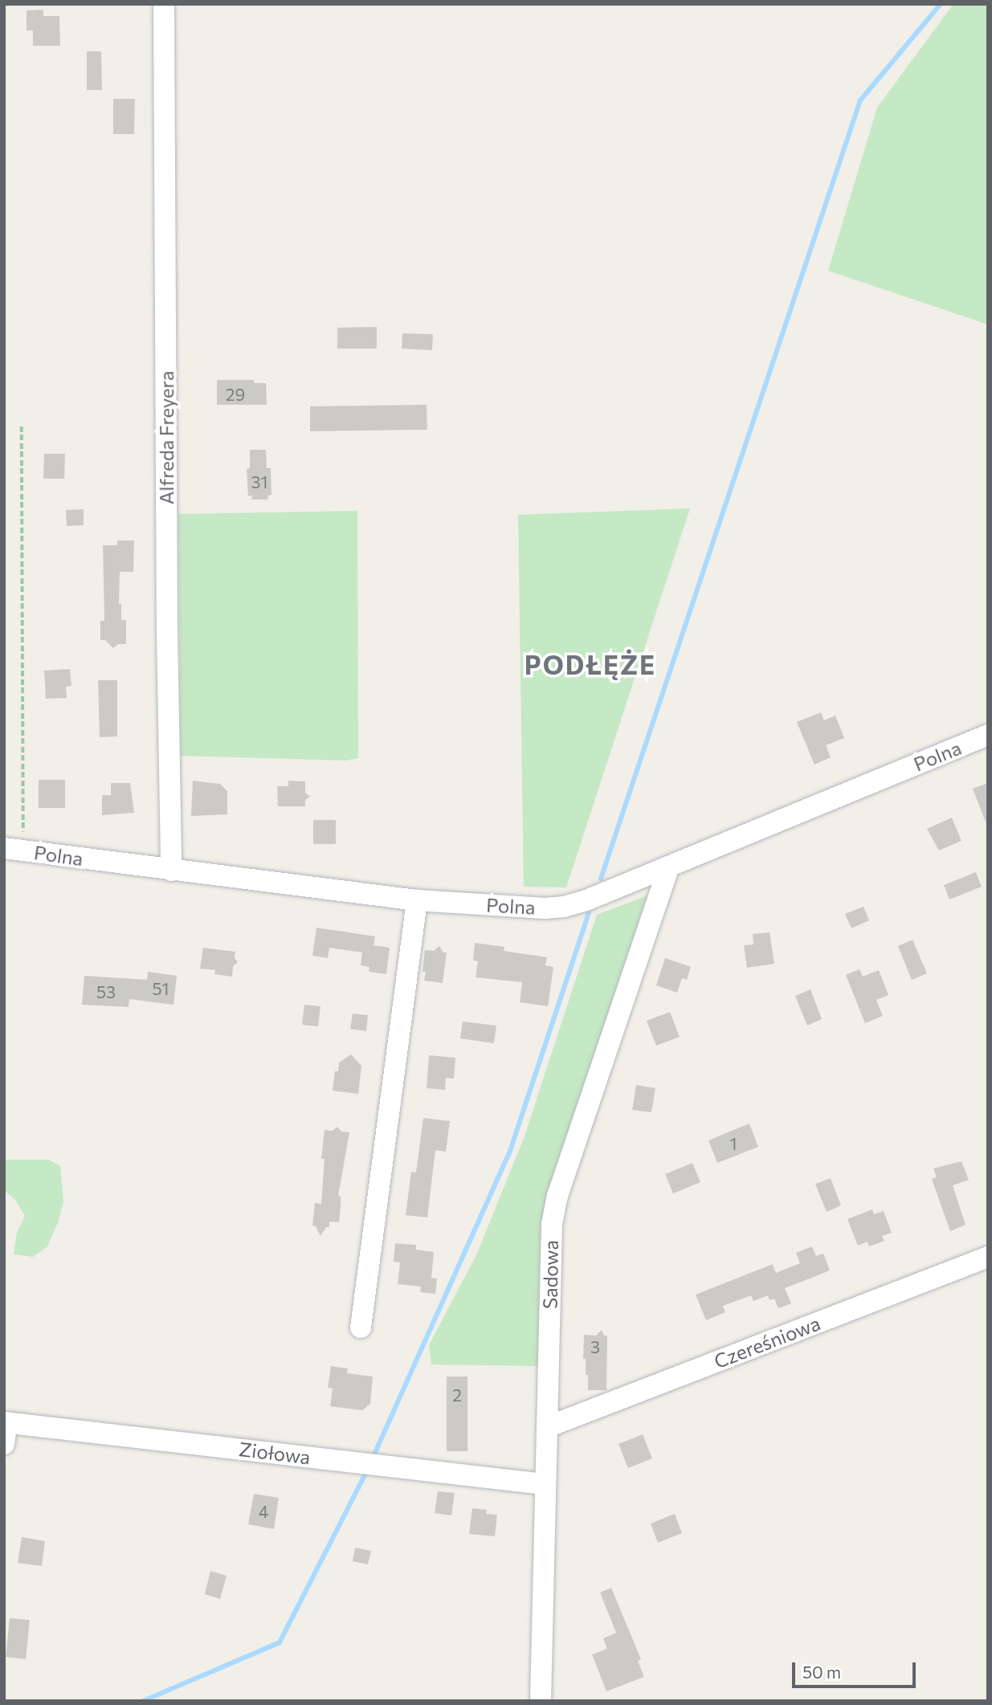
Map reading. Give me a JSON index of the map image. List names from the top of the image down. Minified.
{"streets":{"street":["Alfreda Freyera","Polna","Sadowa","Czereśniowa","Ziołowa"]},"crossings":[["Alfreda Freyera","Polna"],["Polna","Sadowa"],["Sadowa","Czereśniowa"],["Sadowa","Ziołowa"]],"districts":["PODŁĘŻE"],"house_numbers":["29","31","51","53","1","3","2","4"],"scale_bar":"50 m"}
